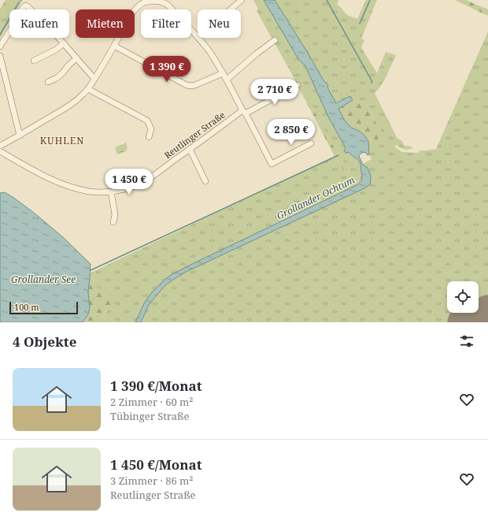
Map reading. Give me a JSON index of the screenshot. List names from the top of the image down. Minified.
{"streets":{"street":["Reutlinger Straße"]},"districts":["KUHLEN"],"water":["Grollander Ochtum","Grollander See"],"scale_bar":"100 m","page":{"chip":["Kaufen","Mieten","Filter","Neu"],"price":["1 390 €","2 710 €","2 850 €","1 450 €"],"scale":"100 m","heading":"4 Objekte","list":[{"name":"1 390 €/Monat","note":"2 Zimmer · 60 m² · Tübinger Straße"},{"name":"1 450 €/Monat","note":"3 Zimmer · 86 m² · Reutlinger Straße"}]}}
